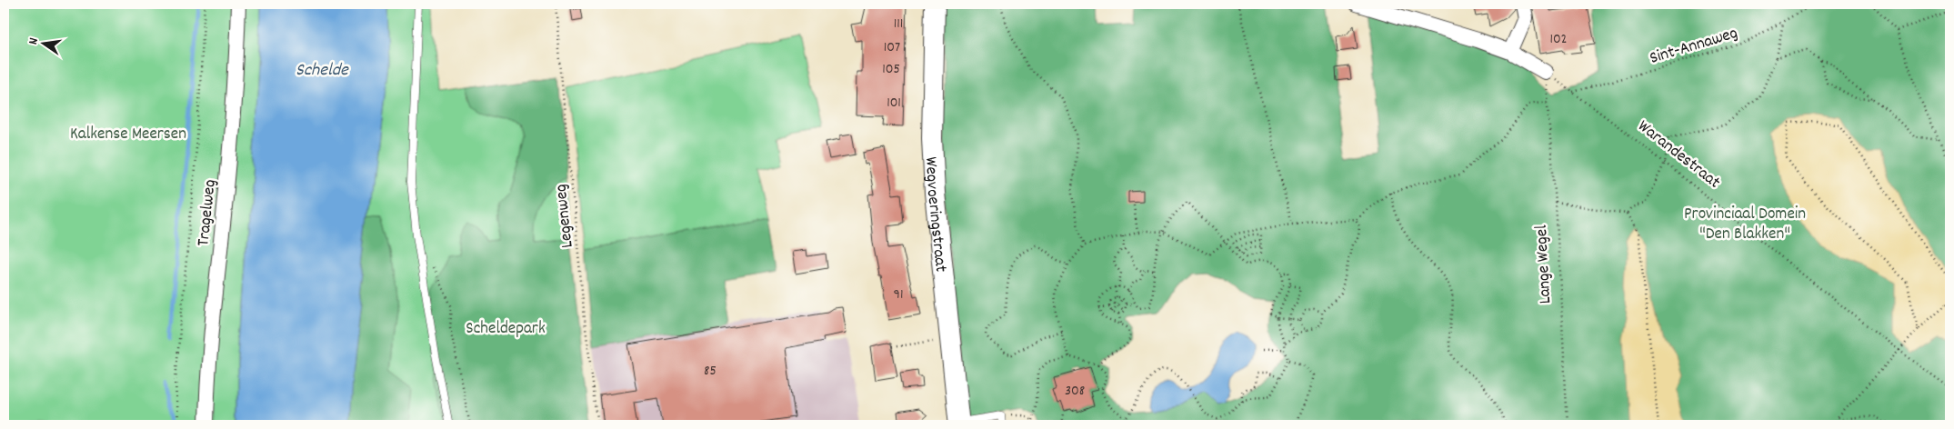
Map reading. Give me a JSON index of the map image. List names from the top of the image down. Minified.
{"streets":{"main road":["Wegvoeringstraat"],"street":["Tragelweg"],"path":["Sint-Annaweg","Warandestraat","Legenweg","Lange Wegel"]},"crossings":[["Sint-Annaweg","Warandestraat"]],"water":["Schelde"],"parks":["Kalkense Meersen","Provinciaal Domein \"Den Blakken\"","Scheldepark"],"house_numbers":["111","102","107","105","101","91","85","308"],"north":"left"}
